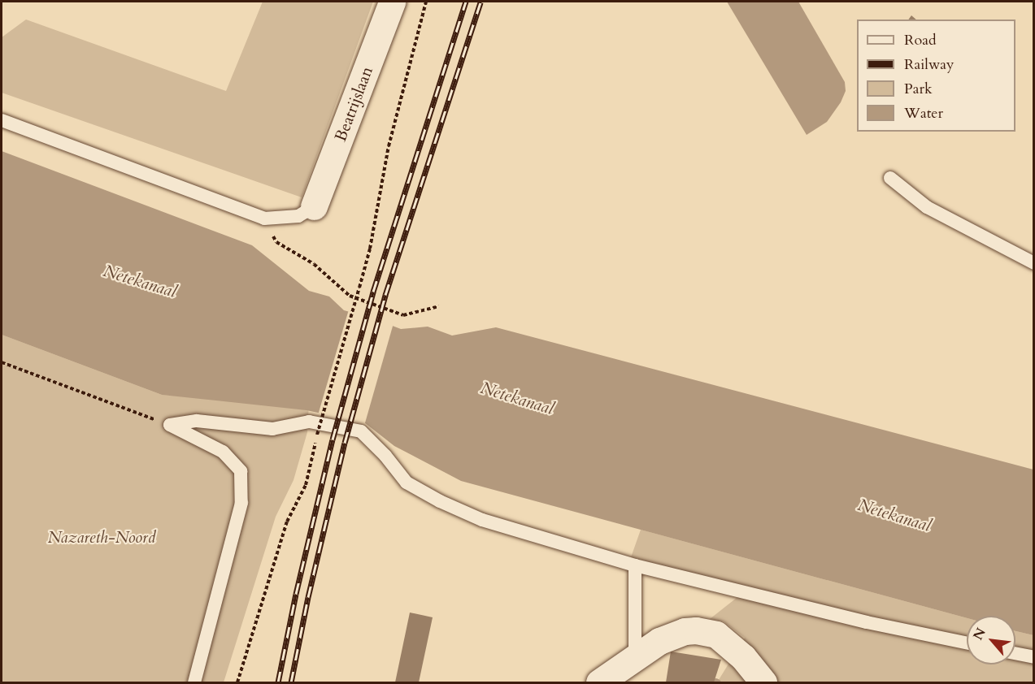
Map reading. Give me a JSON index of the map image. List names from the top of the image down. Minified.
{"streets":{"street":["Beatrijslaan"]},"water":["Netekanaal"],"parks":["Nazareth-Noord"],"legend":["Road","Railway","Park","Water"],"north":"top left"}
